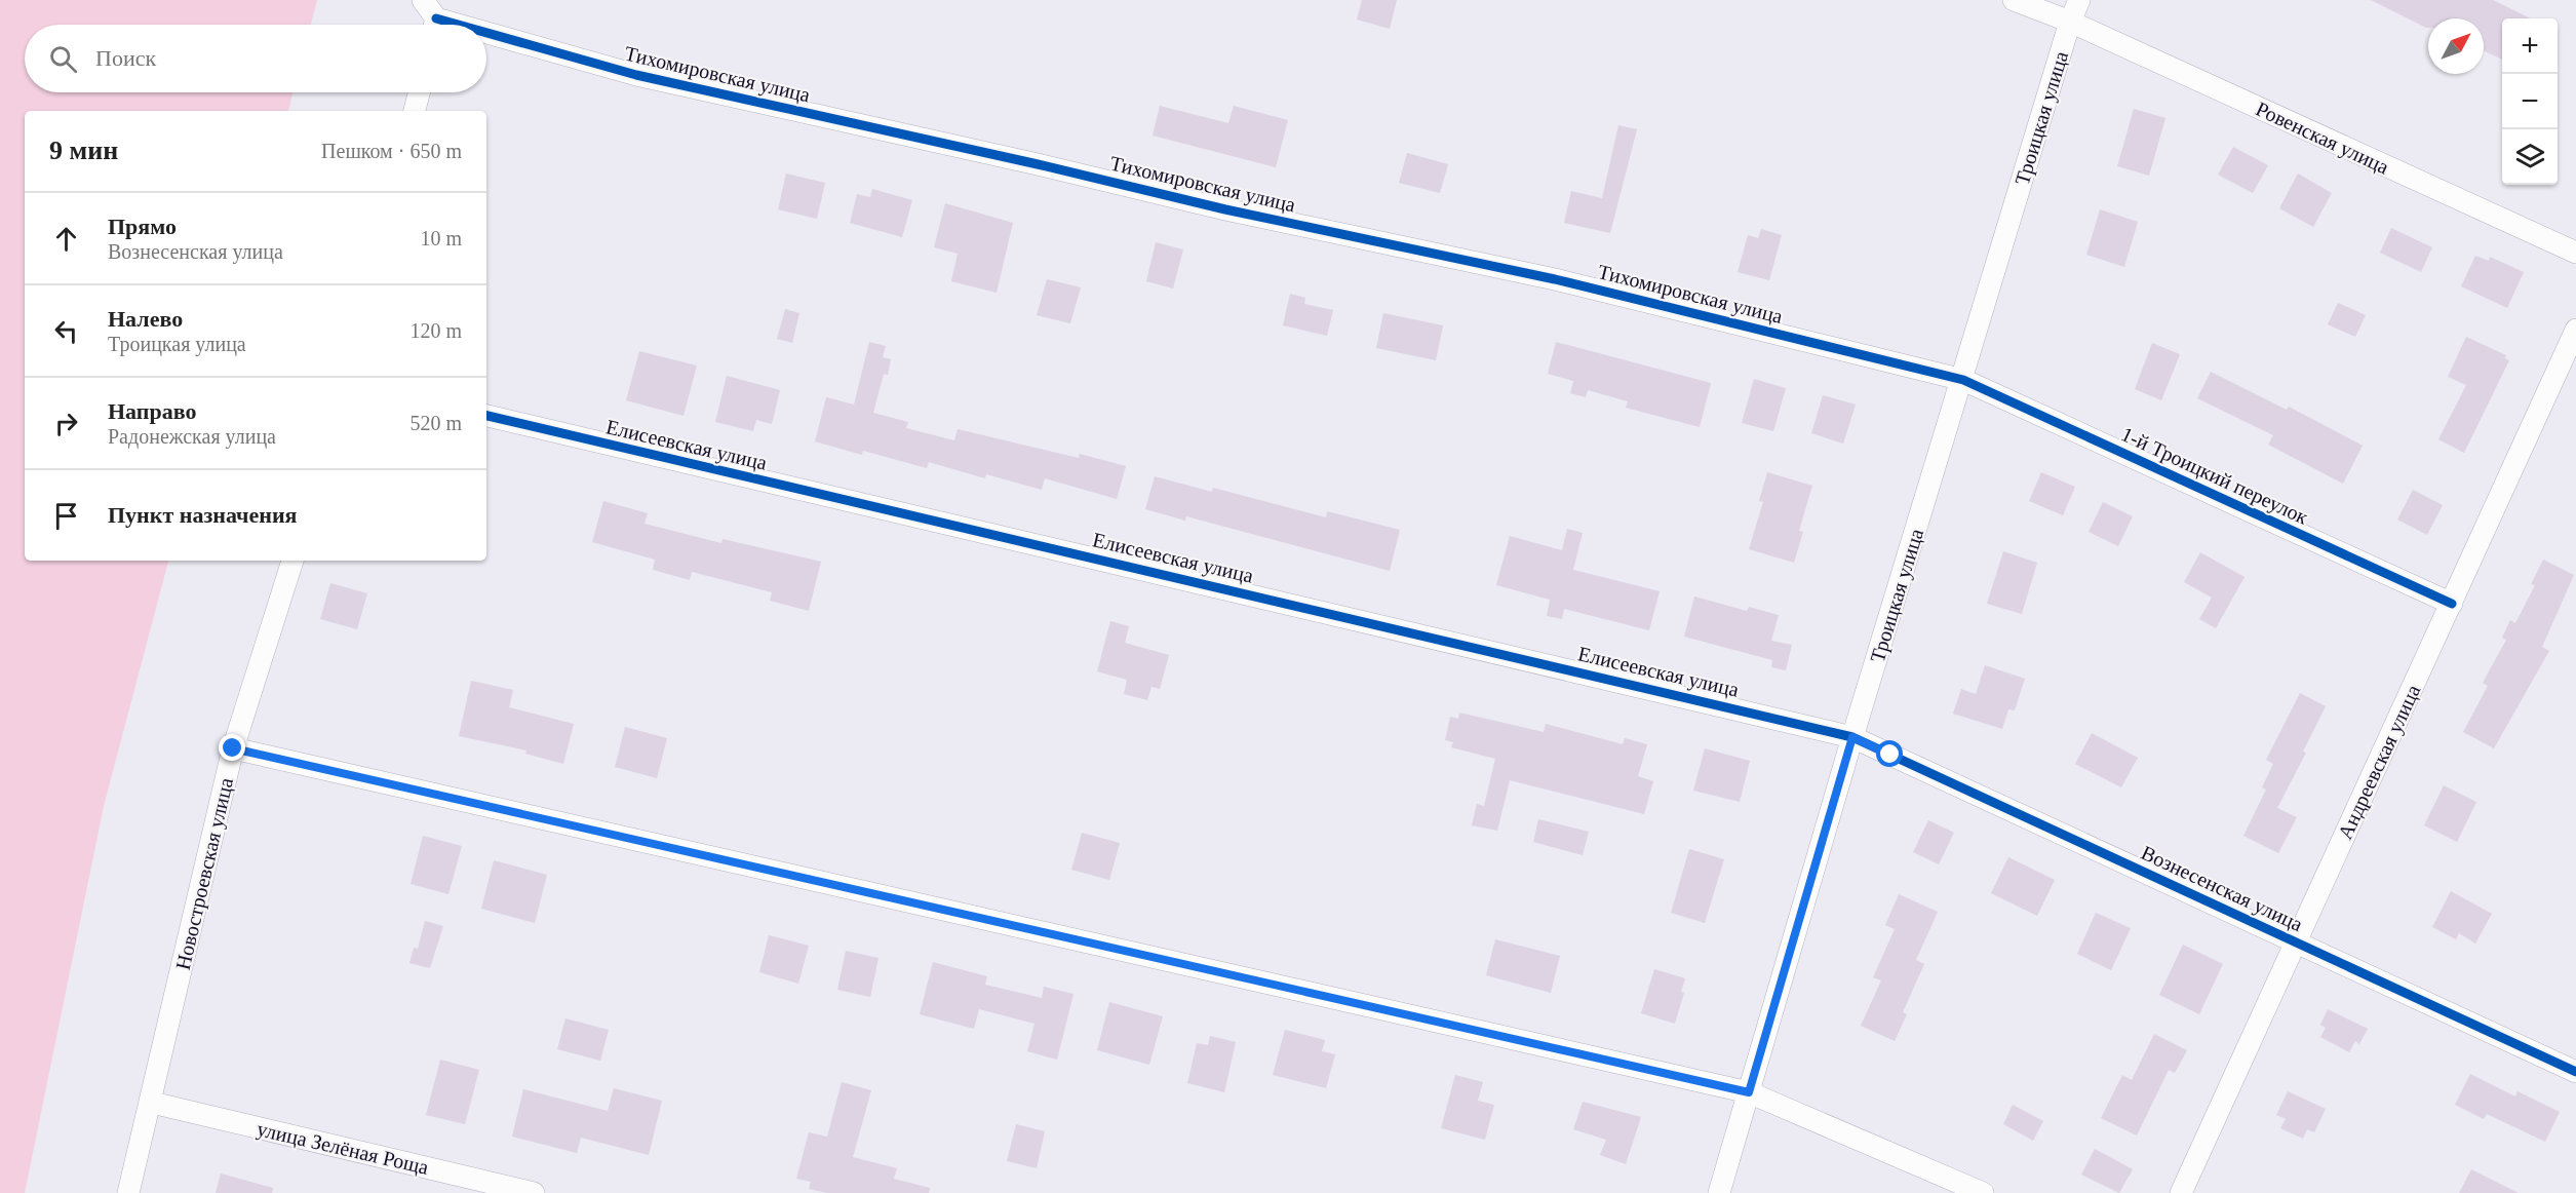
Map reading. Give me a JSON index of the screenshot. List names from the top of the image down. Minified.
{"streets":{"street":["Тихомировская улица","Троицкая улица","Ровенская улица","Елисеевская улица","1-й Троицкий переулок","Андреевская улица","Новостроевская улица","Вознесенская улица","улица Зелёная Роща"]},"crossings":[["Тихомировская улица","Троицкая улица"],["Тихомировская улица","1-й Троицкий переулок"],["Троицкая улица","Ровенская улица"],["Троицкая улица","Елисеевская улица"],["Троицкая улица","1-й Троицкий переулок"],["Троицкая улица","Вознесенская улица"],["Елисеевская улица","Вознесенская улица"],["1-й Троицкий переулок","Андреевская улица"],["Андреевская улица","Вознесенская улица"],["Новостроевская улица","улица Зелёная Роща"]],"north":"top right","page":{"map_buttons":["+","−"],"search":"Поиск","heading":["9 мин","Пешком · 650 m"],"list":[["Прямо","Вознесенская улица","10 m"],["Налево","Троицкая улица","120 m"],["Направо","Радонежская улица","520 m"],"Пункт назначения"]}}
